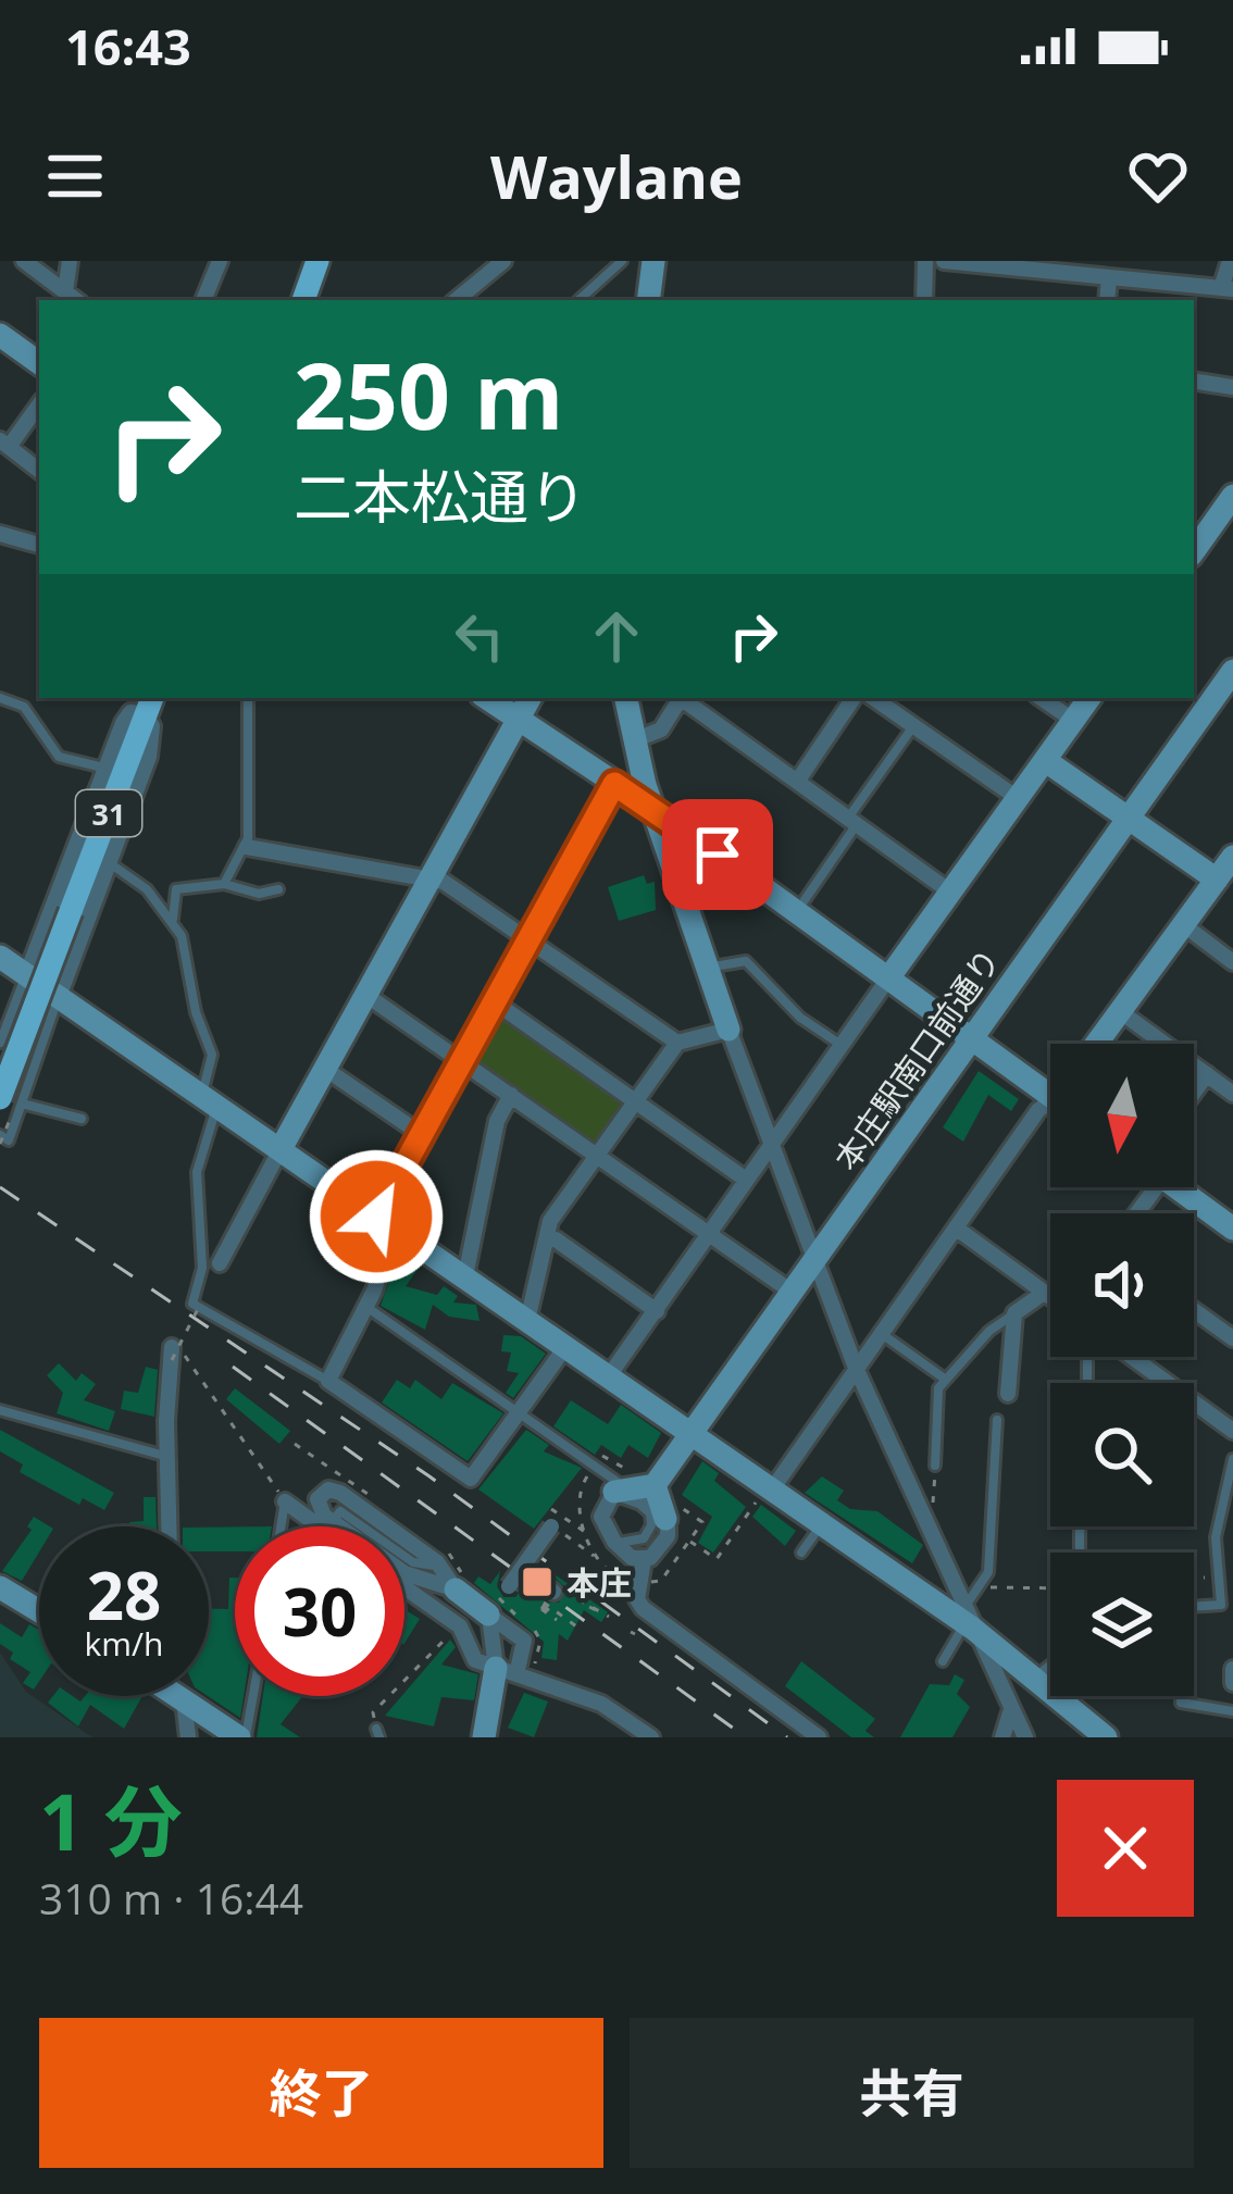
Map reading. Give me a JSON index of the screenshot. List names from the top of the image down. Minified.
{"streets":{"main road":["31"],"street":["本庄駅南口前通り"]},"places":{"transit":["本庄"]},"north":"bottom","page":{"status":"16:43","header":"Waylane","turn":["250 m","二本松通り"],"speed":"28 km/h","limit":"30","heading":["1 分","310 m · 16:44"],"buttons":["終了","共有"]}}
